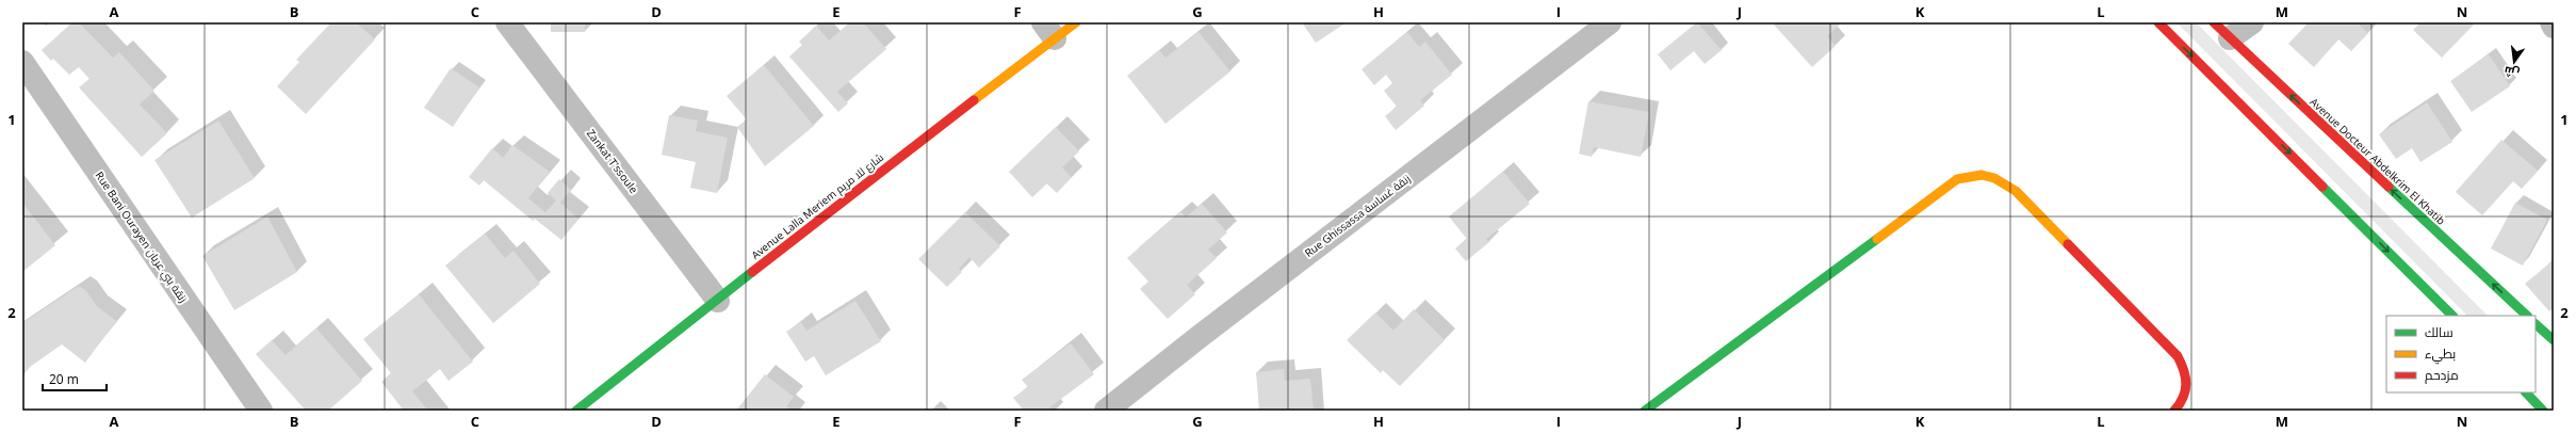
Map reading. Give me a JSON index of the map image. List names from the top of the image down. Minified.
{"streets":{"street":["Zankat T'ssoule","Avenue Docteur Abdelkrim El Khatib","Avenue Lalla Meriem شارع للا مريم","Rue Ghissassa زنقة غساسة","Rue Bani Ourayen زنقة بني عريان"]},"crossings":[["Zankat T'ssoule","Avenue Lalla Meriem شارع للا مريم"]],"legend":["سالك","بطيء","مزدحم"],"scale_bar":"20 m","north":"bottom","grid":{"columns":["A","B","C","D","E","F","G","H","I","J","K","L","M","N"],"rows":["1","2"]}}
